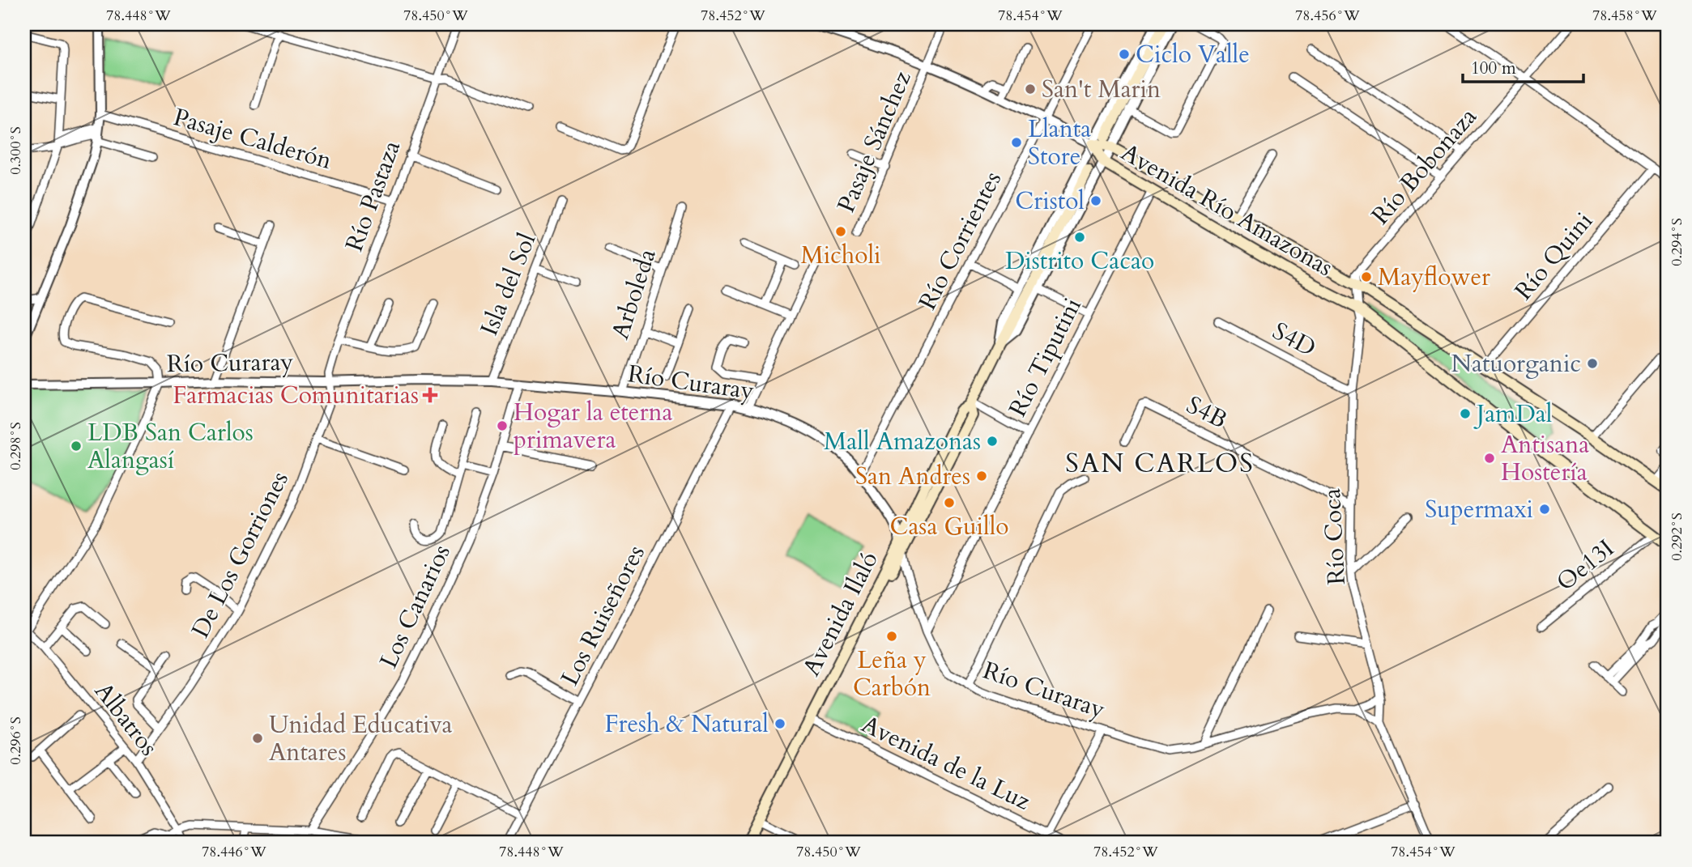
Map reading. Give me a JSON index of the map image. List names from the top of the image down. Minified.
{"streets":{"main road":["Avenida Río Amazonas","Avenida Ilaló"],"street":["Pasaje Calderón","Pasaje Sánchez","Río Bobonaza","Río Pastaza","Río Corrientes","Río Quini","Isla del Sol","Arboleda","S4D","Río Tiputini","Río Curaray","S4B","Río Coca","De Los Gorriones","Oe13I","Los Canarios","Los Ruiseñores","Albatros","Avenida de la Luz"]},"crossings":[["Pasaje Calderón","Río Pastaza"],["Río Bobonaza","Avenida Río Amazonas"],["Río Bobonaza","Río Coca"],["Río Pastaza","Río Curaray"],["Río Pastaza","De Los Gorriones"],["Avenida Río Amazonas","Río Quini"],["Avenida Río Amazonas","Río Tiputini"],["Avenida Río Amazonas","Río Coca"],["Avenida Río Amazonas","Oe13I"],["Río Corrientes","Río Curaray"],["Isla del Sol","Río Curaray"],["Arboleda","Río Curaray"],["S4D","Río Coca"],["Río Tiputini","Río Curaray"],["Río Curaray","De Los Gorriones"],["Río Curaray","Los Canarios"],["Río Curaray","Avenida Ilaló"],["Río Curaray","Los Ruiseñores"],["S4B","Río Coca"],["De Los Gorriones","Albatros"],["Avenida Ilaló","Avenida de la Luz"]],"districts":["SAN CARLOS"],"places":{"other":["Ciclo Valle","San't Marin","Llanta Store","Cristol","Micholi","Distrito Cacao","Mayflower","Natuorganic","JamDal","Hogar la eterna primavera","Mall Amazonas","LDB San Carlos Alangasí","Antisana Hostería","San Andres","Casa Guillo","Supermaxi","Leña y Carbón","Fresh & Natural","Unidad Educativa Antares"],"health":["Farmacias Comunitarias"]},"scale_bar":"100 m","coordinates":["78.448°W","78.450°W","78.452°W","78.454°W","78.456°W","78.458°W","0.300°S","0.294°S","0.298°S","0.292°S","0.296°S","78.446°W"]}
